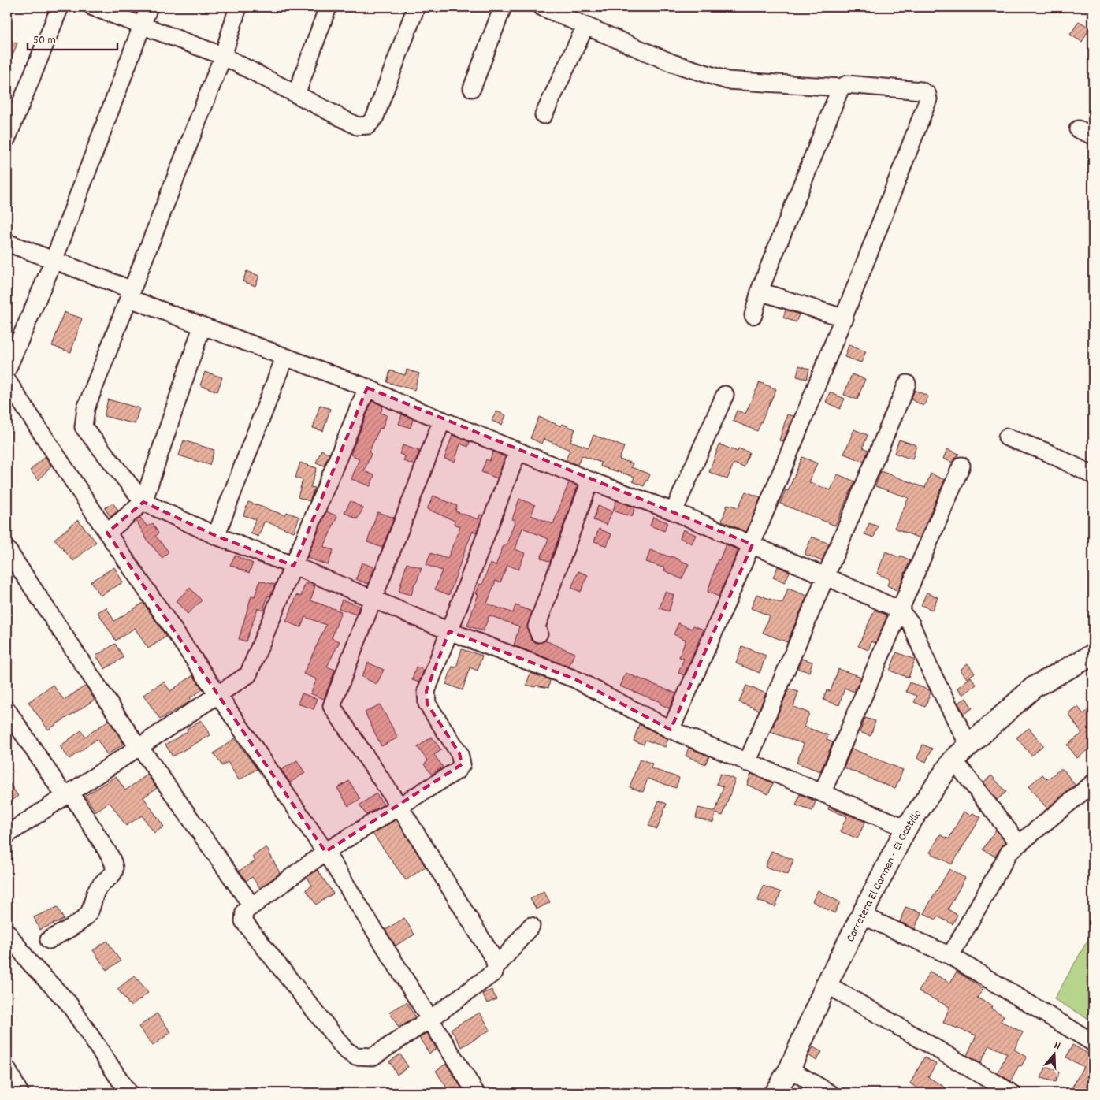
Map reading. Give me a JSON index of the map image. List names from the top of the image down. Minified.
{"streets":{"main road":["Carretera El Carmen - El Ocotillo"]},"scale_bar":"50 m","north":"top"}
